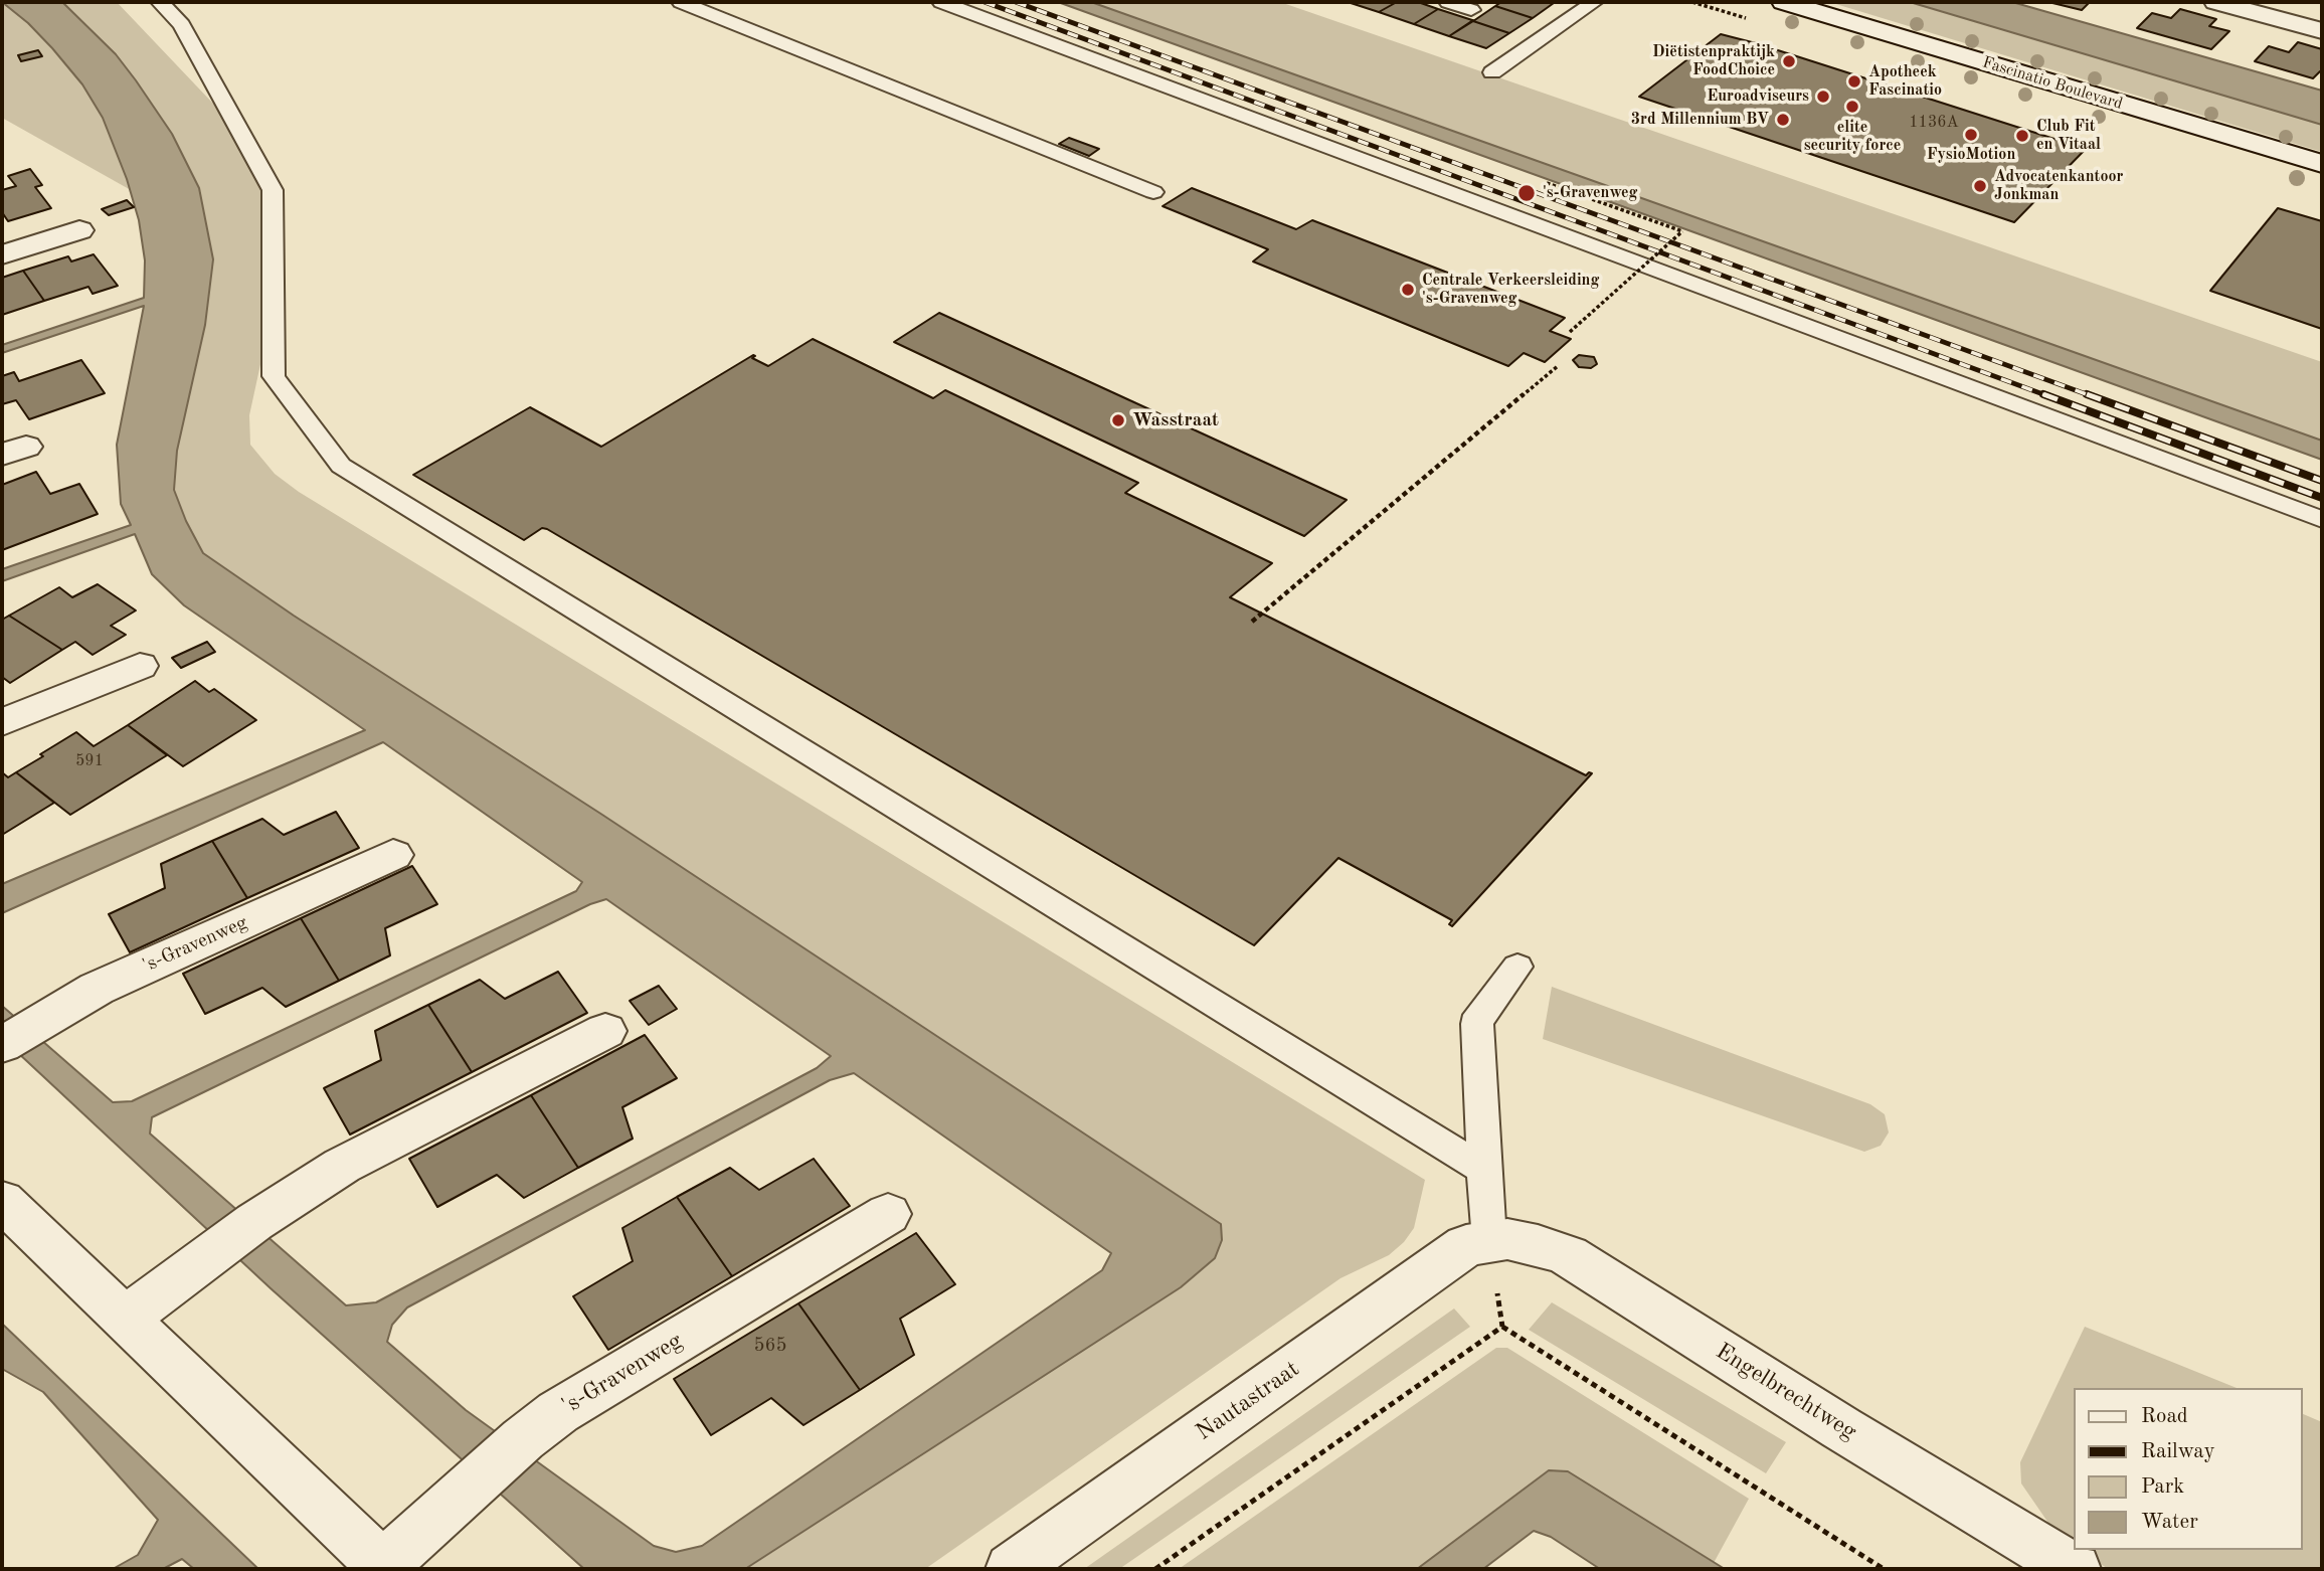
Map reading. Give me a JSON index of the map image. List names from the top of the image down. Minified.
{"streets":{"street":["Fascinatio Boulevard","'s-Gravenweg","Engelbrechtweg","Nautastraat"]},"crossings":[["Engelbrechtweg","Nautastraat"]],"places":["Diëtistenpraktijk FoodChoice","Apotheek Fascinatio","Euroadviseurs","elite security force","3rd Millennium BV","FysioMotion","Club Fit en Vitaal","Advocatenkantoor Jonkman","'s-Gravenweg","Centrale Verkeersleiding 's-Gravenweg","Wasstraat"],"house_numbers":["1136A","591","565"],"legend":["Road","Railway","Park","Water"]}
